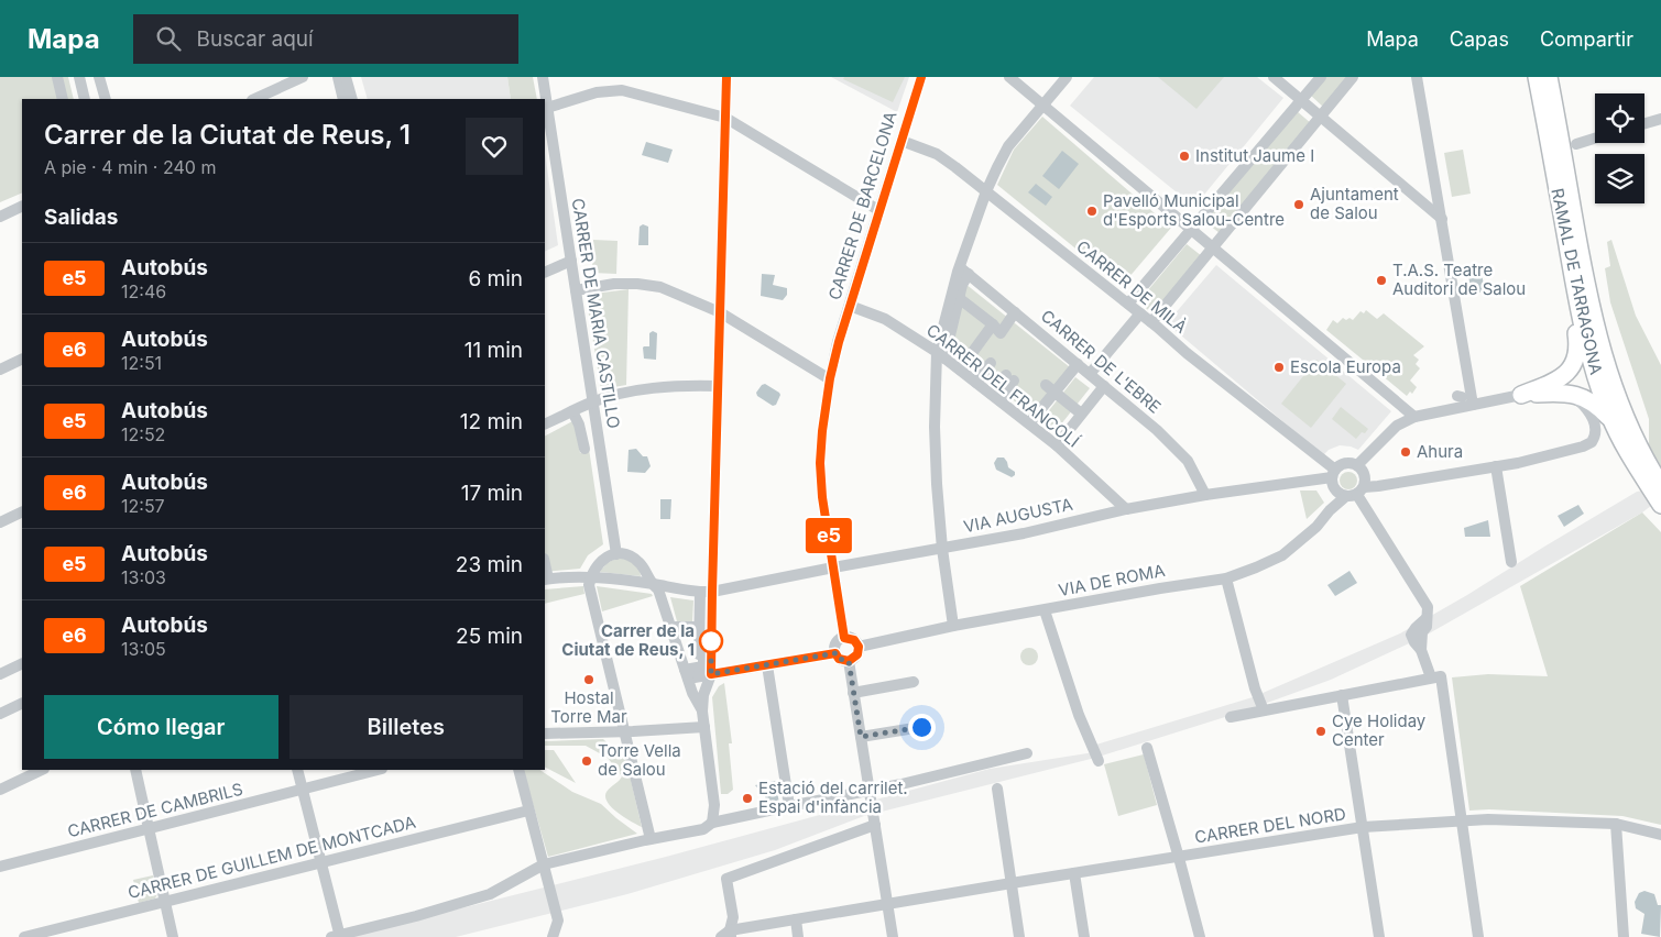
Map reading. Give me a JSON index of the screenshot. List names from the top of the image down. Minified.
{"streets":{"main road":["RAMAL DE TARRAGONA"],"street":["CARRER DE BARCELONA","CARRER DE MILÀ","CARRER DE MARIA CASTILLO","CARRER DE L'EBRE","CARRER DEL FRANCOLÍ","VIA AUGUSTA","VIA DE ROMA","CARRER DE CAMBRILS","CARRER DEL NORD","CARRER DE GUILLEM DE MONTCADA"]},"crossings":[["CARRER DE BARCELONA","CARRER DE MILÀ"],["CARRER DE BARCELONA","CARRER DEL FRANCOLÍ"],["CARRER DE BARCELONA","VIA AUGUSTA"],["CARRER DE BARCELONA","VIA DE ROMA"],["CARRER DE MILÀ","VIA AUGUSTA"],["CARRER DE MILÀ","VIA DE ROMA"],["CARRER DE L'EBRE","VIA AUGUSTA"],["CARRER DEL FRANCOLÍ","VIA AUGUSTA"],["VIA AUGUSTA","VIA DE ROMA"]],"places":["Institut Jaume I","Ajuntament de Salou","Pavelló Municipal d'Esports Salou-Centre","T.A.S. Teatre Auditori de Salou","Escola Europa","Ahura","Carrer de la Ciutat de Reus, 1","Hostal Torre Mar","Cye Holiday Center","Torre Vella de Salou","Estació del carrilet. Espai d'infància"],"lines":["bus line e5"],"page":{"header":"Mapa","search":"Buscar aquí","nav":["Mapa","Capas","Compartir"],"on_map":"e5","heading":[["Carrer de la Ciutat de Reus, 1","A pie · 4 min · 240 m"],"Salidas"],"list":[{"mark":"e5","name":"Autobús","note":"12:46","value":"6 min"},{"mark":"e6","name":"Autobús","note":"12:51","value":"11 min"},{"mark":"e5","name":"Autobús","note":"12:52","value":"12 min"},{"mark":"e6","name":"Autobús","note":"12:57","value":"17 min"},{"mark":"e5","name":"Autobús","note":"13:03","value":"23 min"},{"mark":"e6","name":"Autobús","note":"13:05","value":"25 min"}],"buttons":["Cómo llegar","Billetes"]}}
